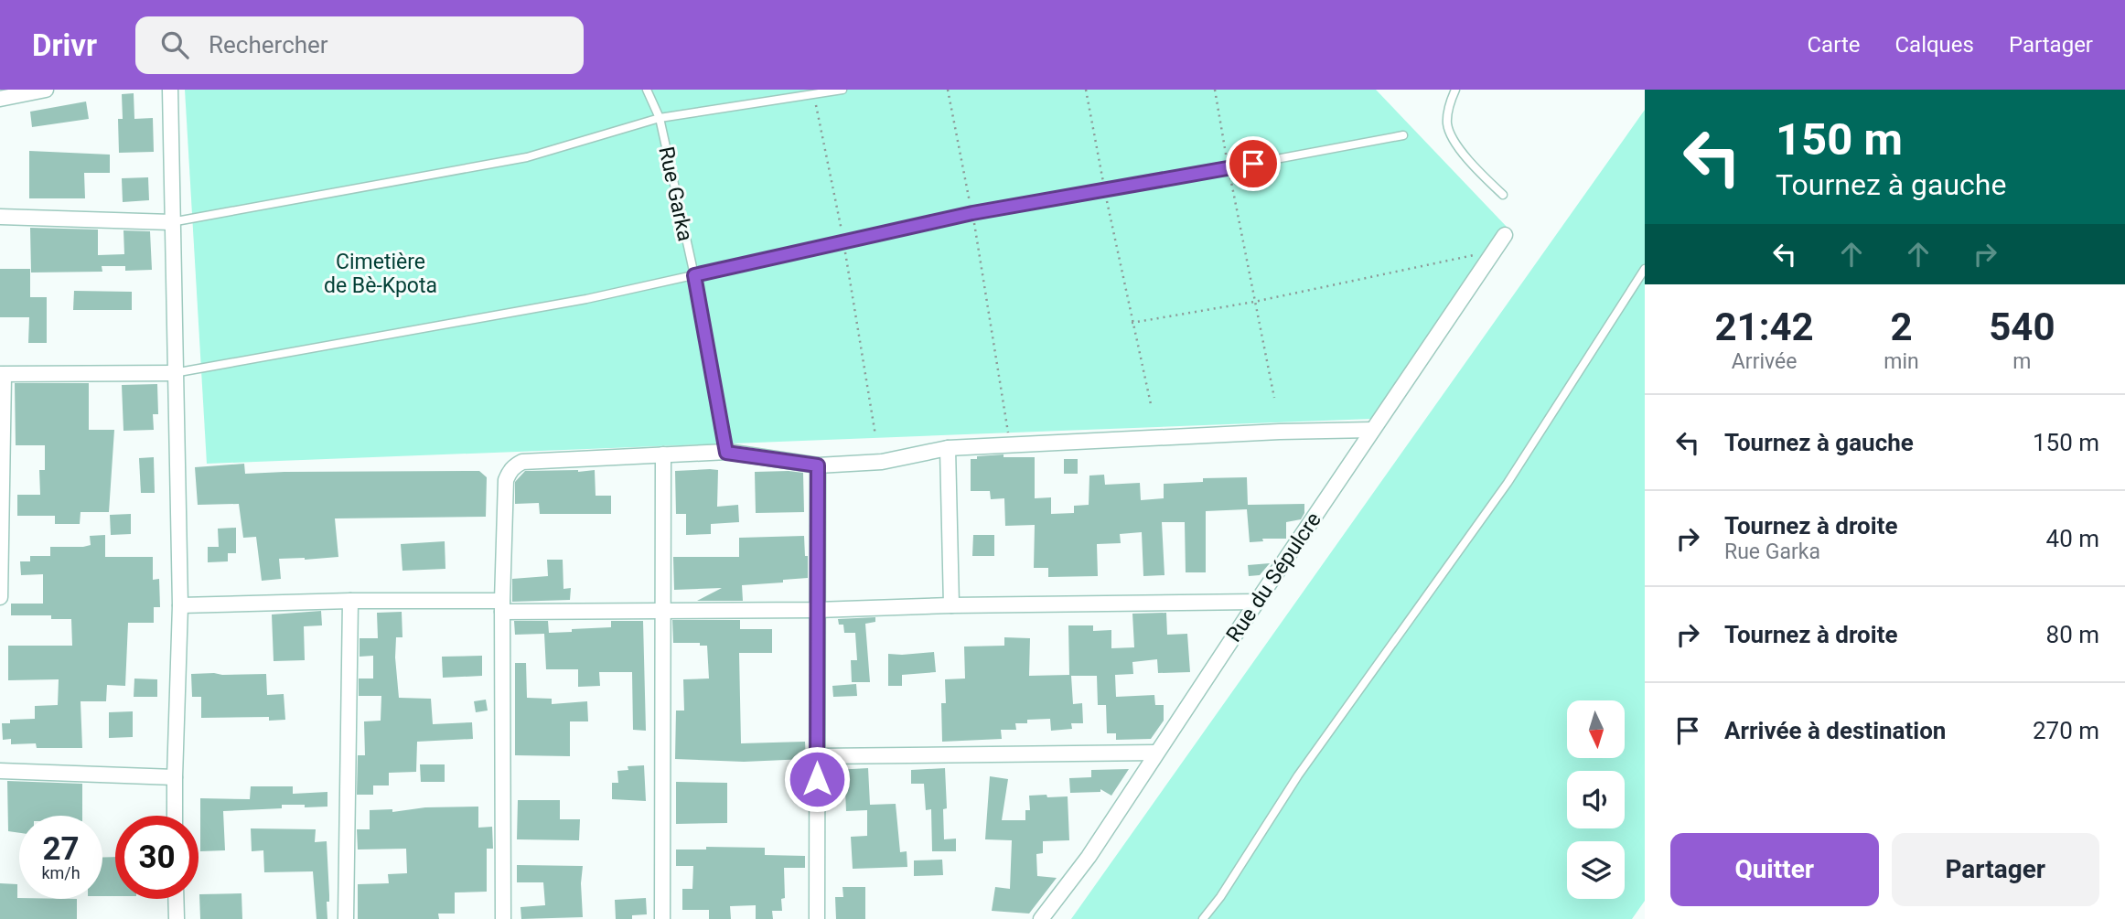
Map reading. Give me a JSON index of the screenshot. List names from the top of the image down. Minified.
{"streets":{"street":["Rue du Sépulcre"],"lane":["Rue Garka"]},"parks":["Cimetière de Bè-Kpota"],"north":"bottom","page":{"header":"Drivr","search":"Rechercher","nav":["Carte","Calques","Partager"],"turn":["150 m","Tournez à gauche"],"eta":["21:42","Arrivée","2","min","540","m"],"list":[{"name":"Tournez à gauche","value":"150 m"},{"name":"Tournez à droite","note":"Rue Garka","value":"40 m"},{"name":"Tournez à droite","value":"80 m"},{"name":"Arrivée à destination","value":"270 m"}],"speed":"27 km/h","limit":"30","buttons":["Quitter","Partager"]}}
